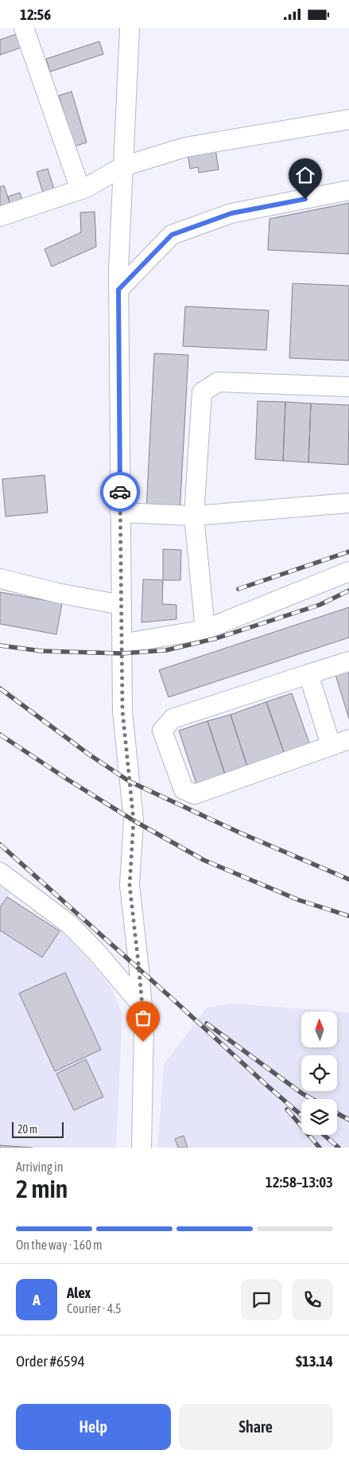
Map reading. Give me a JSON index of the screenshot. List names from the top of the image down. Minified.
{"scale_bar":"20 m","north":"top","page":{"status":"12:56","scale":"20 m","heading":["2 min","Arriving in","12:58–13:03"],"panel":["Alex","Courier · 4.5","Order #6594","$13.14"],"bar":"On the way · 160 m","round":"A","buttons":["Help","Share"]}}
